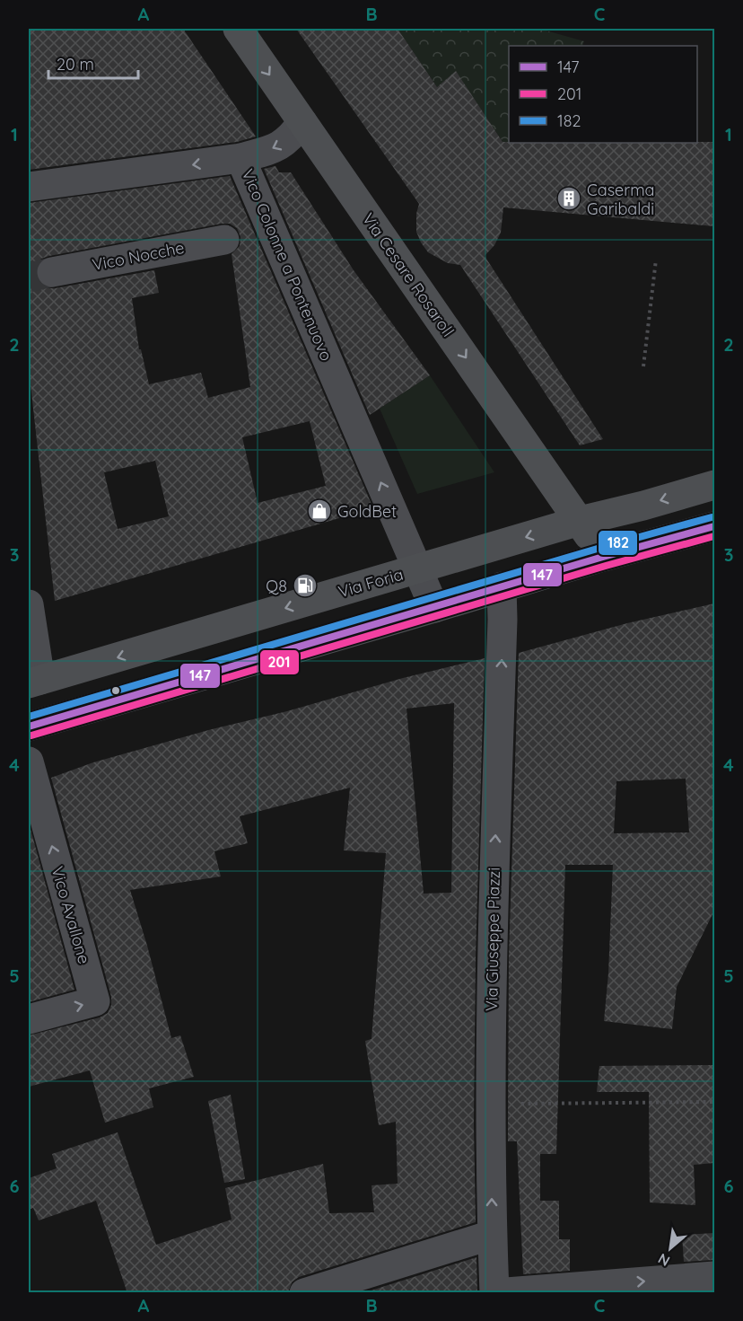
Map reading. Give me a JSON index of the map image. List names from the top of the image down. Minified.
{"streets":{"main road":["Via Cesare Rosaroll","Via Foria"],"street":["Vico Nocche","Vico Colonne a Pontenuovo","Vico Avallone","Via Giuseppe Piazzi"]},"crossings":[["Vico Colonne a Pontenuovo","Via Foria"],["Via Cesare Rosaroll","Via Foria"]],"one_way":["Vico Colonne a Pontenuovo","Via Cesare Rosaroll","Vico Avallone","Via Giuseppe Piazzi"],"places":{"building":["Caserma Garibaldi"],"shop":["GoldBet"],"fuel station":["Q8"]},"lines":["transit line 182","transit line 147","transit line 201"],"legend":["147","201","182"],"scale_bar":"20 m","north":"bottom left","grid":{"columns":["A","B","C"],"rows":["1","2","3","4","5","6"]}}
